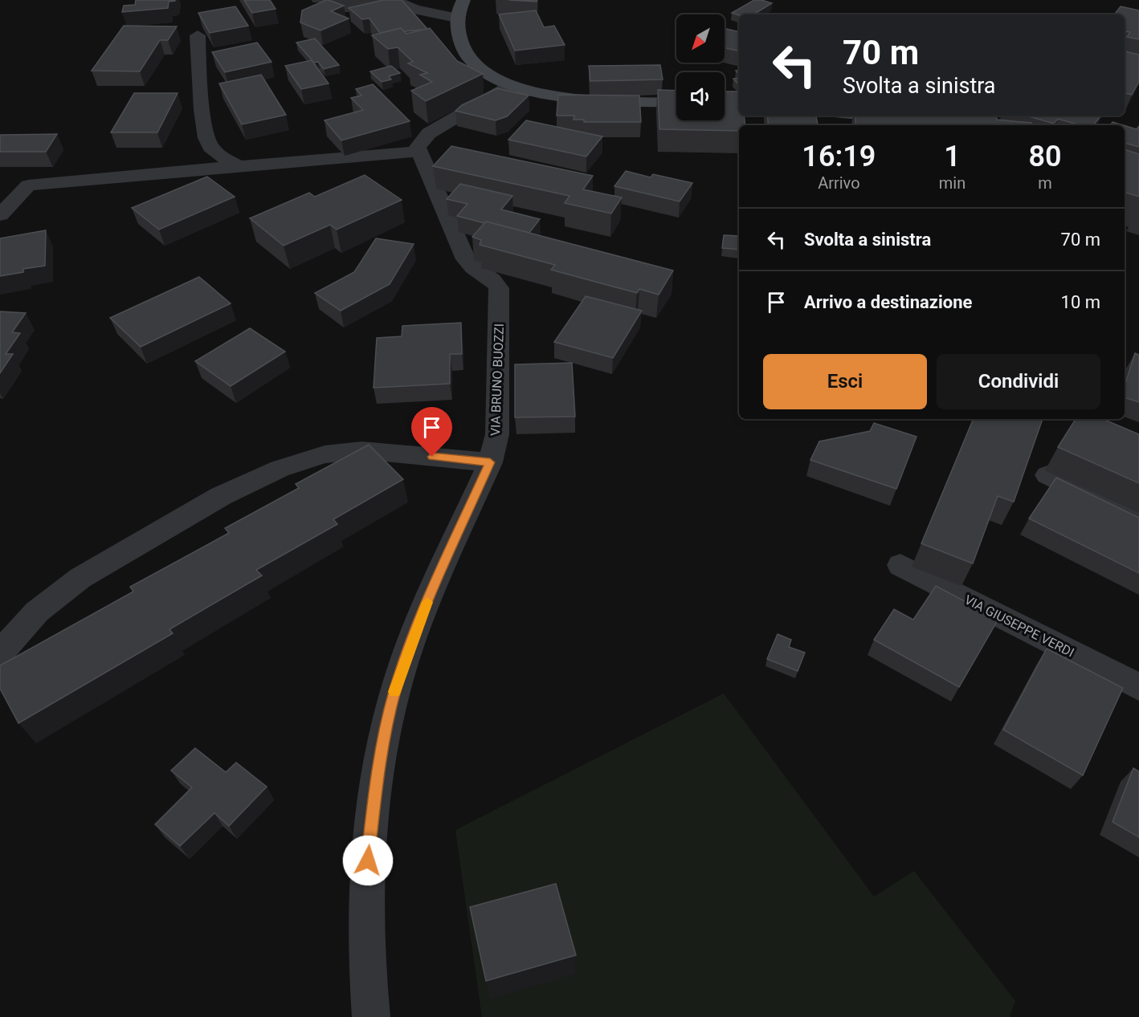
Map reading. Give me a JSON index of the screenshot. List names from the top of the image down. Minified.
{"streets":{"street":["VIA BRUNO BUOZZI","VIA GIUSEPPE VERDI"]},"north":"bottom left","page":{"turn":["70 m","Svolta a sinistra"],"eta":["16:19","Arrivo","1","min","80","m"],"list":[{"name":"Svolta a sinistra","value":"70 m"},{"name":"Arrivo a destinazione","value":"10 m"}],"buttons":["Esci","Condividi"]}}
